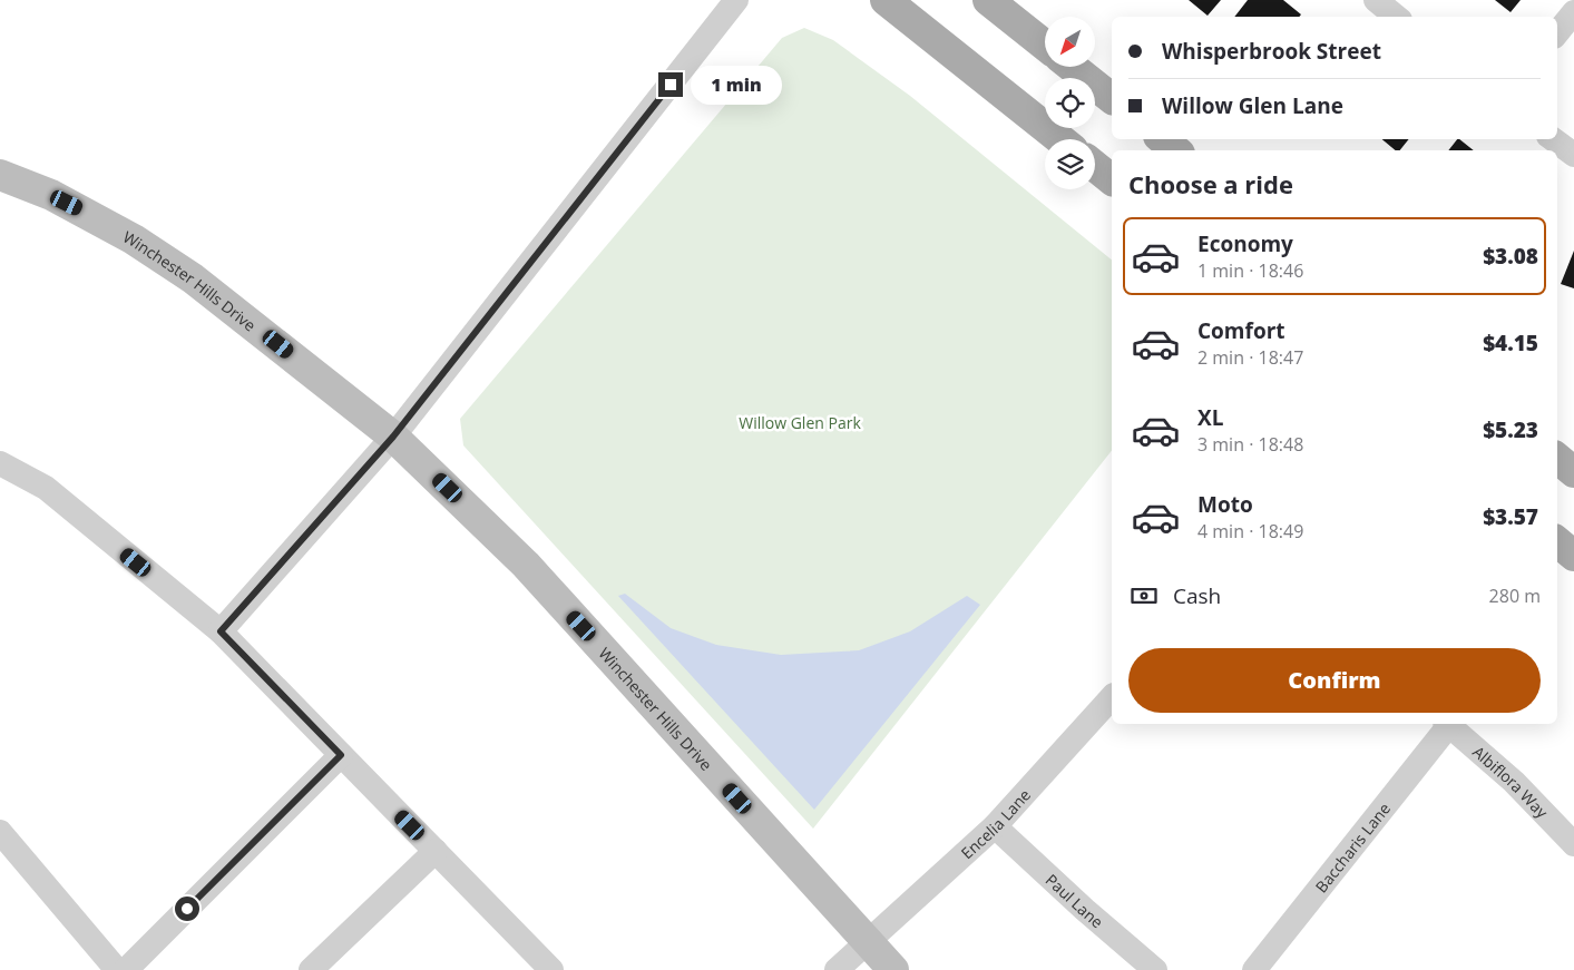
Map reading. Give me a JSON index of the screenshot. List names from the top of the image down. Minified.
{"streets":{"street":["Winchester Hills Drive","Albiflora Way","Encelia Lane","Baccharis Lane","Paul Lane"]},"crossings":[["Winchester Hills Drive","Encelia Lane"],["Encelia Lane","Paul Lane"]],"parks":["Willow Glen Park"],"north":"bottom left","page":{"banner":["Whisperbrook Street","Willow Glen Lane"],"bubble":"1 min","heading":"Choose a ride","list":[{"name":"Economy","note":"1 min · 18:46","value":"$3.08"},{"name":"Comfort","note":"2 min · 18:47","value":"$4.15"},{"name":"XL","note":"3 min · 18:48","value":"$5.23"},{"name":"Moto","note":"4 min · 18:49","value":"$3.57"}],"pay":["Cash","280 m"],"buttons":"Confirm"}}
